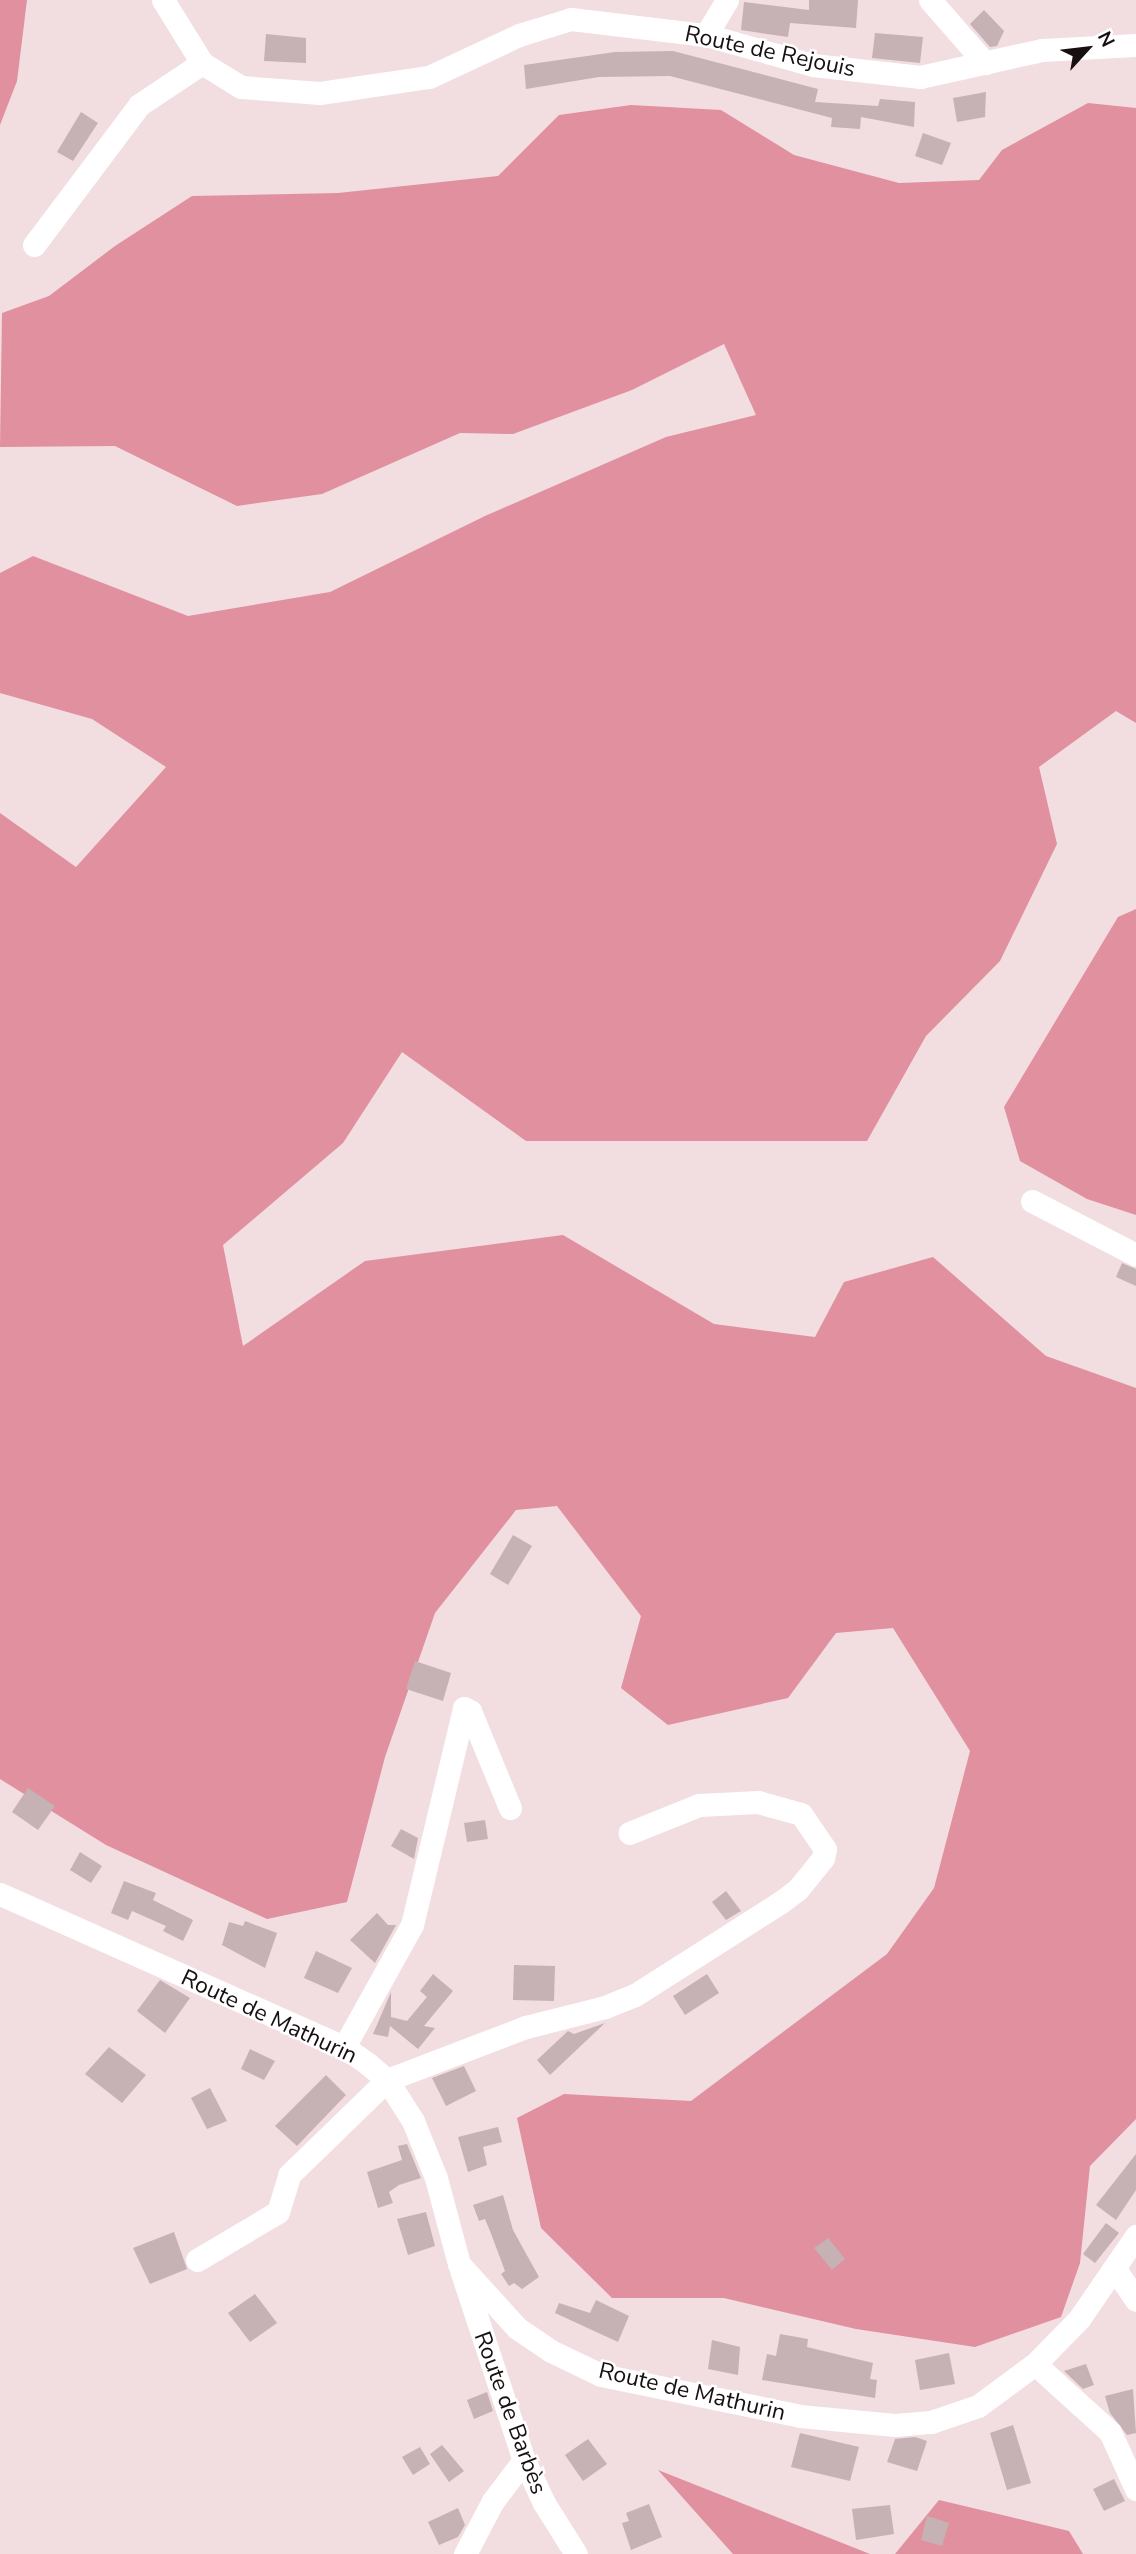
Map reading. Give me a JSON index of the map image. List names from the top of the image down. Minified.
{"streets":{"street":["Route de Rejouis","Route de Mathurin","Route de Barbès"]},"crossings":[["Route de Mathurin","Route de Barbès"]],"north":"top right"}
